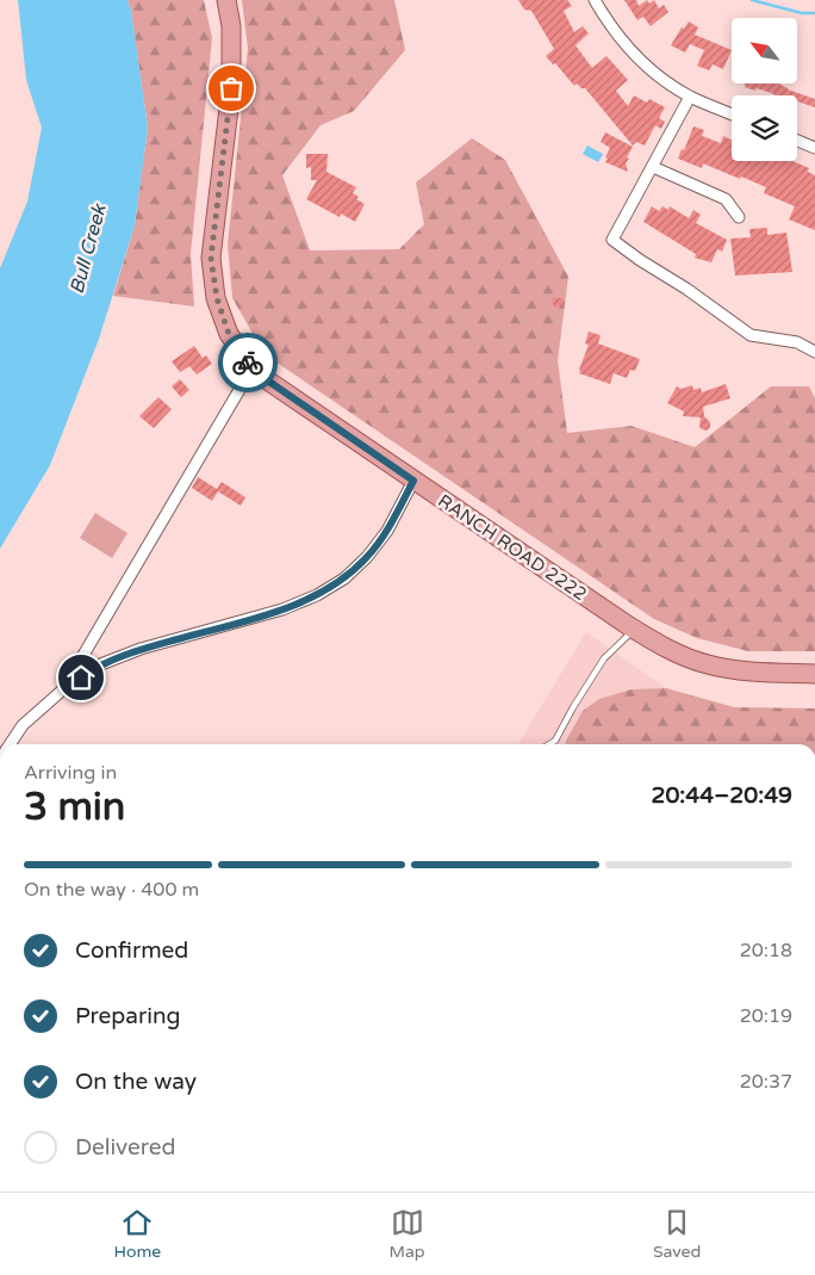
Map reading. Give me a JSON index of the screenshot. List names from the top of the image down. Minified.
{"streets":{"main road":["RANCH ROAD 2222"]},"water":["Bull Creek"],"north":"top left","page":{"heading":["3 min","Arriving in","20:44–20:49"],"bar":"On the way · 400 m","list":[["Confirmed","20:18"],["Preparing","20:19"],["On the way","20:37"],"Delivered"],"tabs":["Home","Map","Saved"]}}
